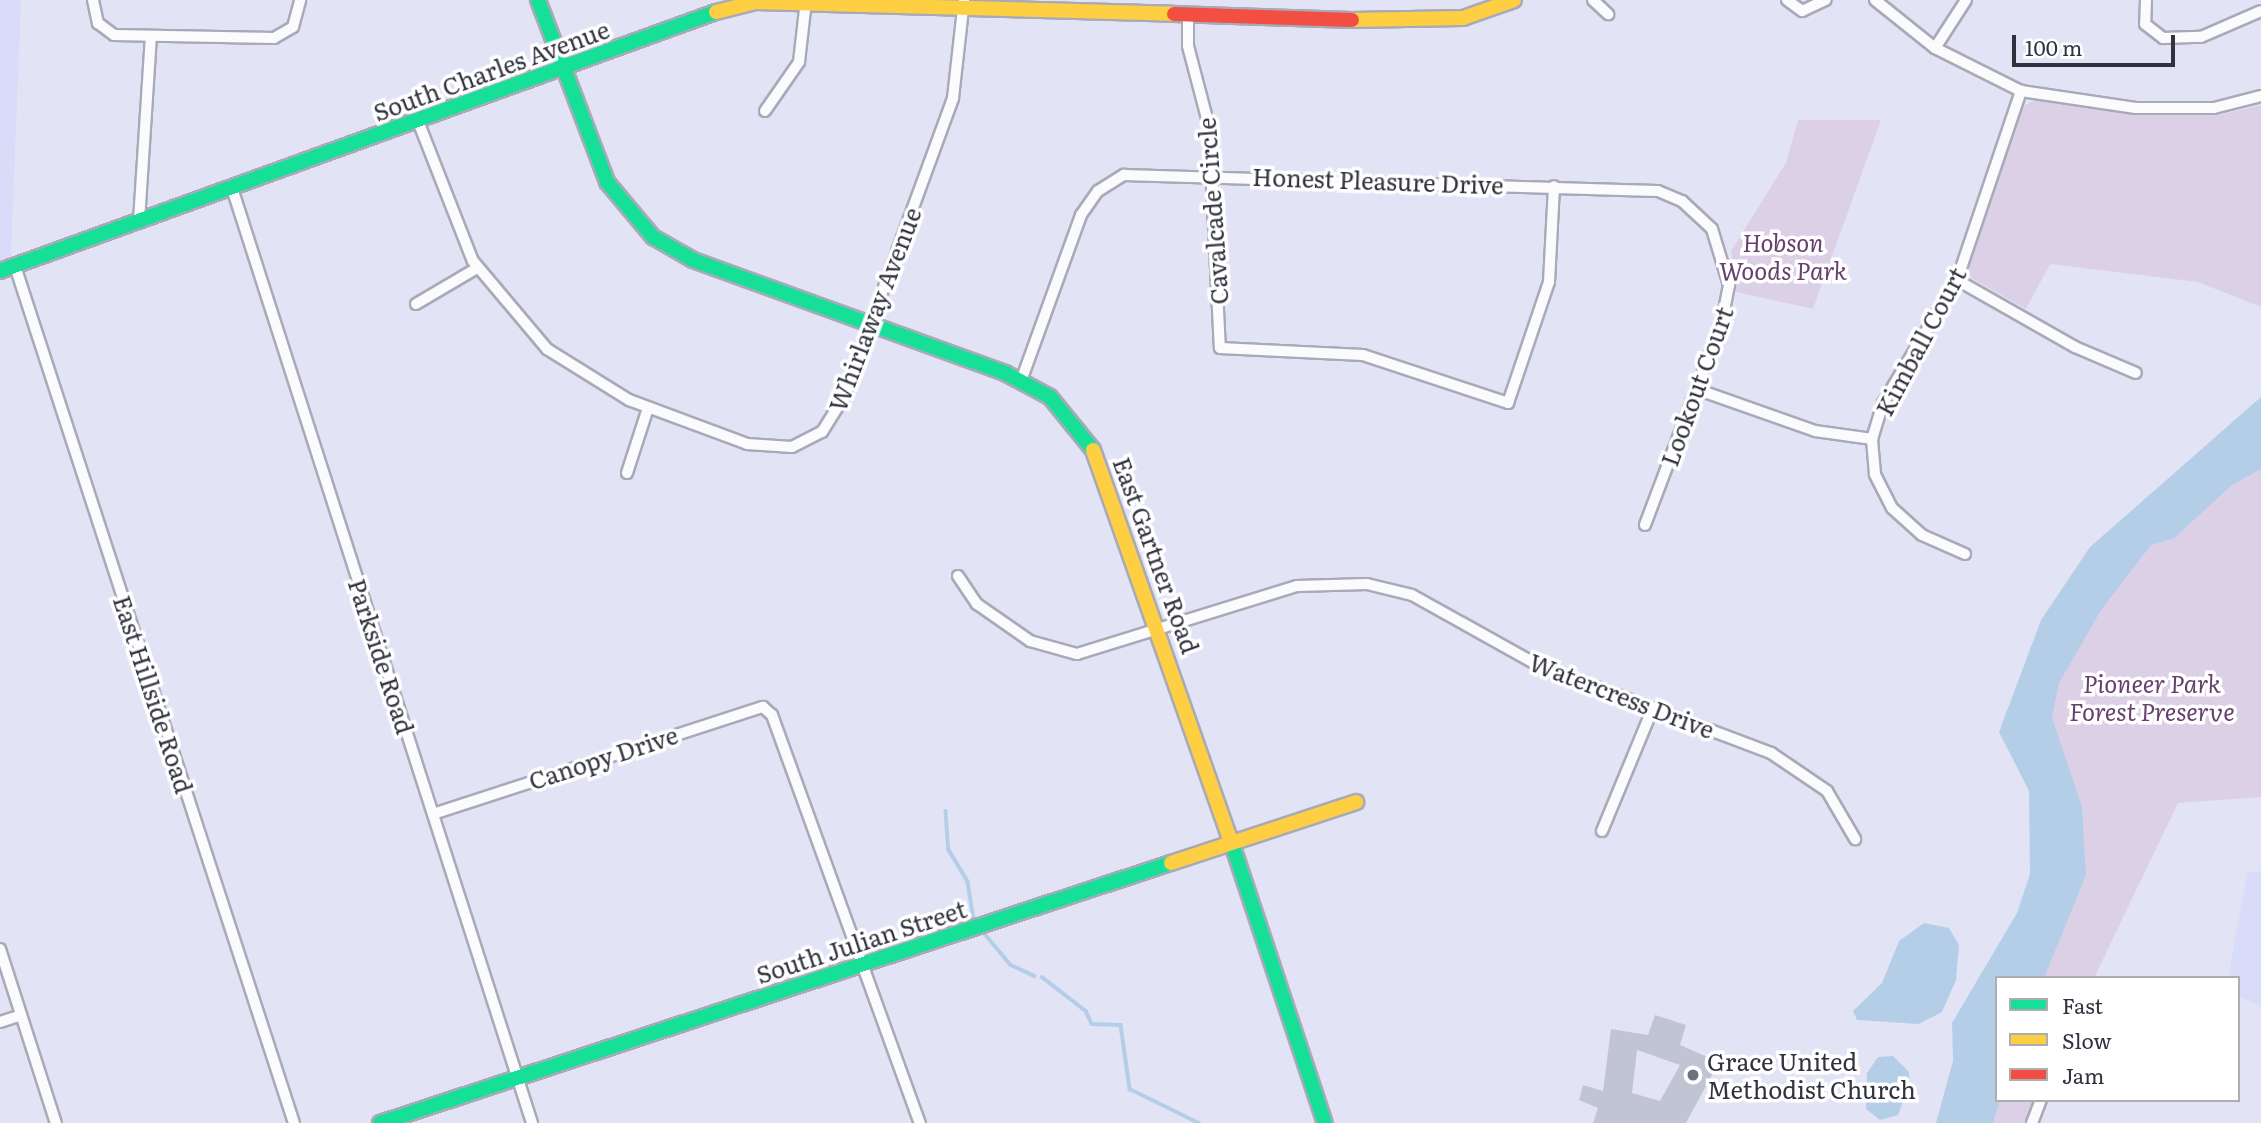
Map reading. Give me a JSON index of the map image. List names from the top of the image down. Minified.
{"streets":{"street":["South Charles Avenue","Honest Pleasure Drive","Cavalcade Circle","Whirlaway Avenue","Kimball Court","Lookout Court","East Gartner Road","Parkside Road","East Hillside Road","Watercress Drive","Canopy Drive","South Julian Street"]},"crossings":[["South Charles Avenue","Cavalcade Circle"],["South Charles Avenue","Whirlaway Avenue"],["South Charles Avenue","East Gartner Road"],["South Charles Avenue","Parkside Road"],["South Charles Avenue","East Hillside Road"],["Honest Pleasure Drive","Cavalcade Circle"],["Honest Pleasure Drive","Lookout Court"],["Honest Pleasure Drive","East Gartner Road"],["Whirlaway Avenue","East Gartner Road"],["East Gartner Road","Watercress Drive"],["East Gartner Road","South Julian Street"],["Parkside Road","Canopy Drive"],["Parkside Road","South Julian Street"],["Canopy Drive","South Julian Street"]],"parks":["Hobson Woods Park","Pioneer Park Forest Preserve"],"places":["Grace United Methodist Church"],"legend":["Fast","Slow","Jam"],"scale_bar":"100 m"}
